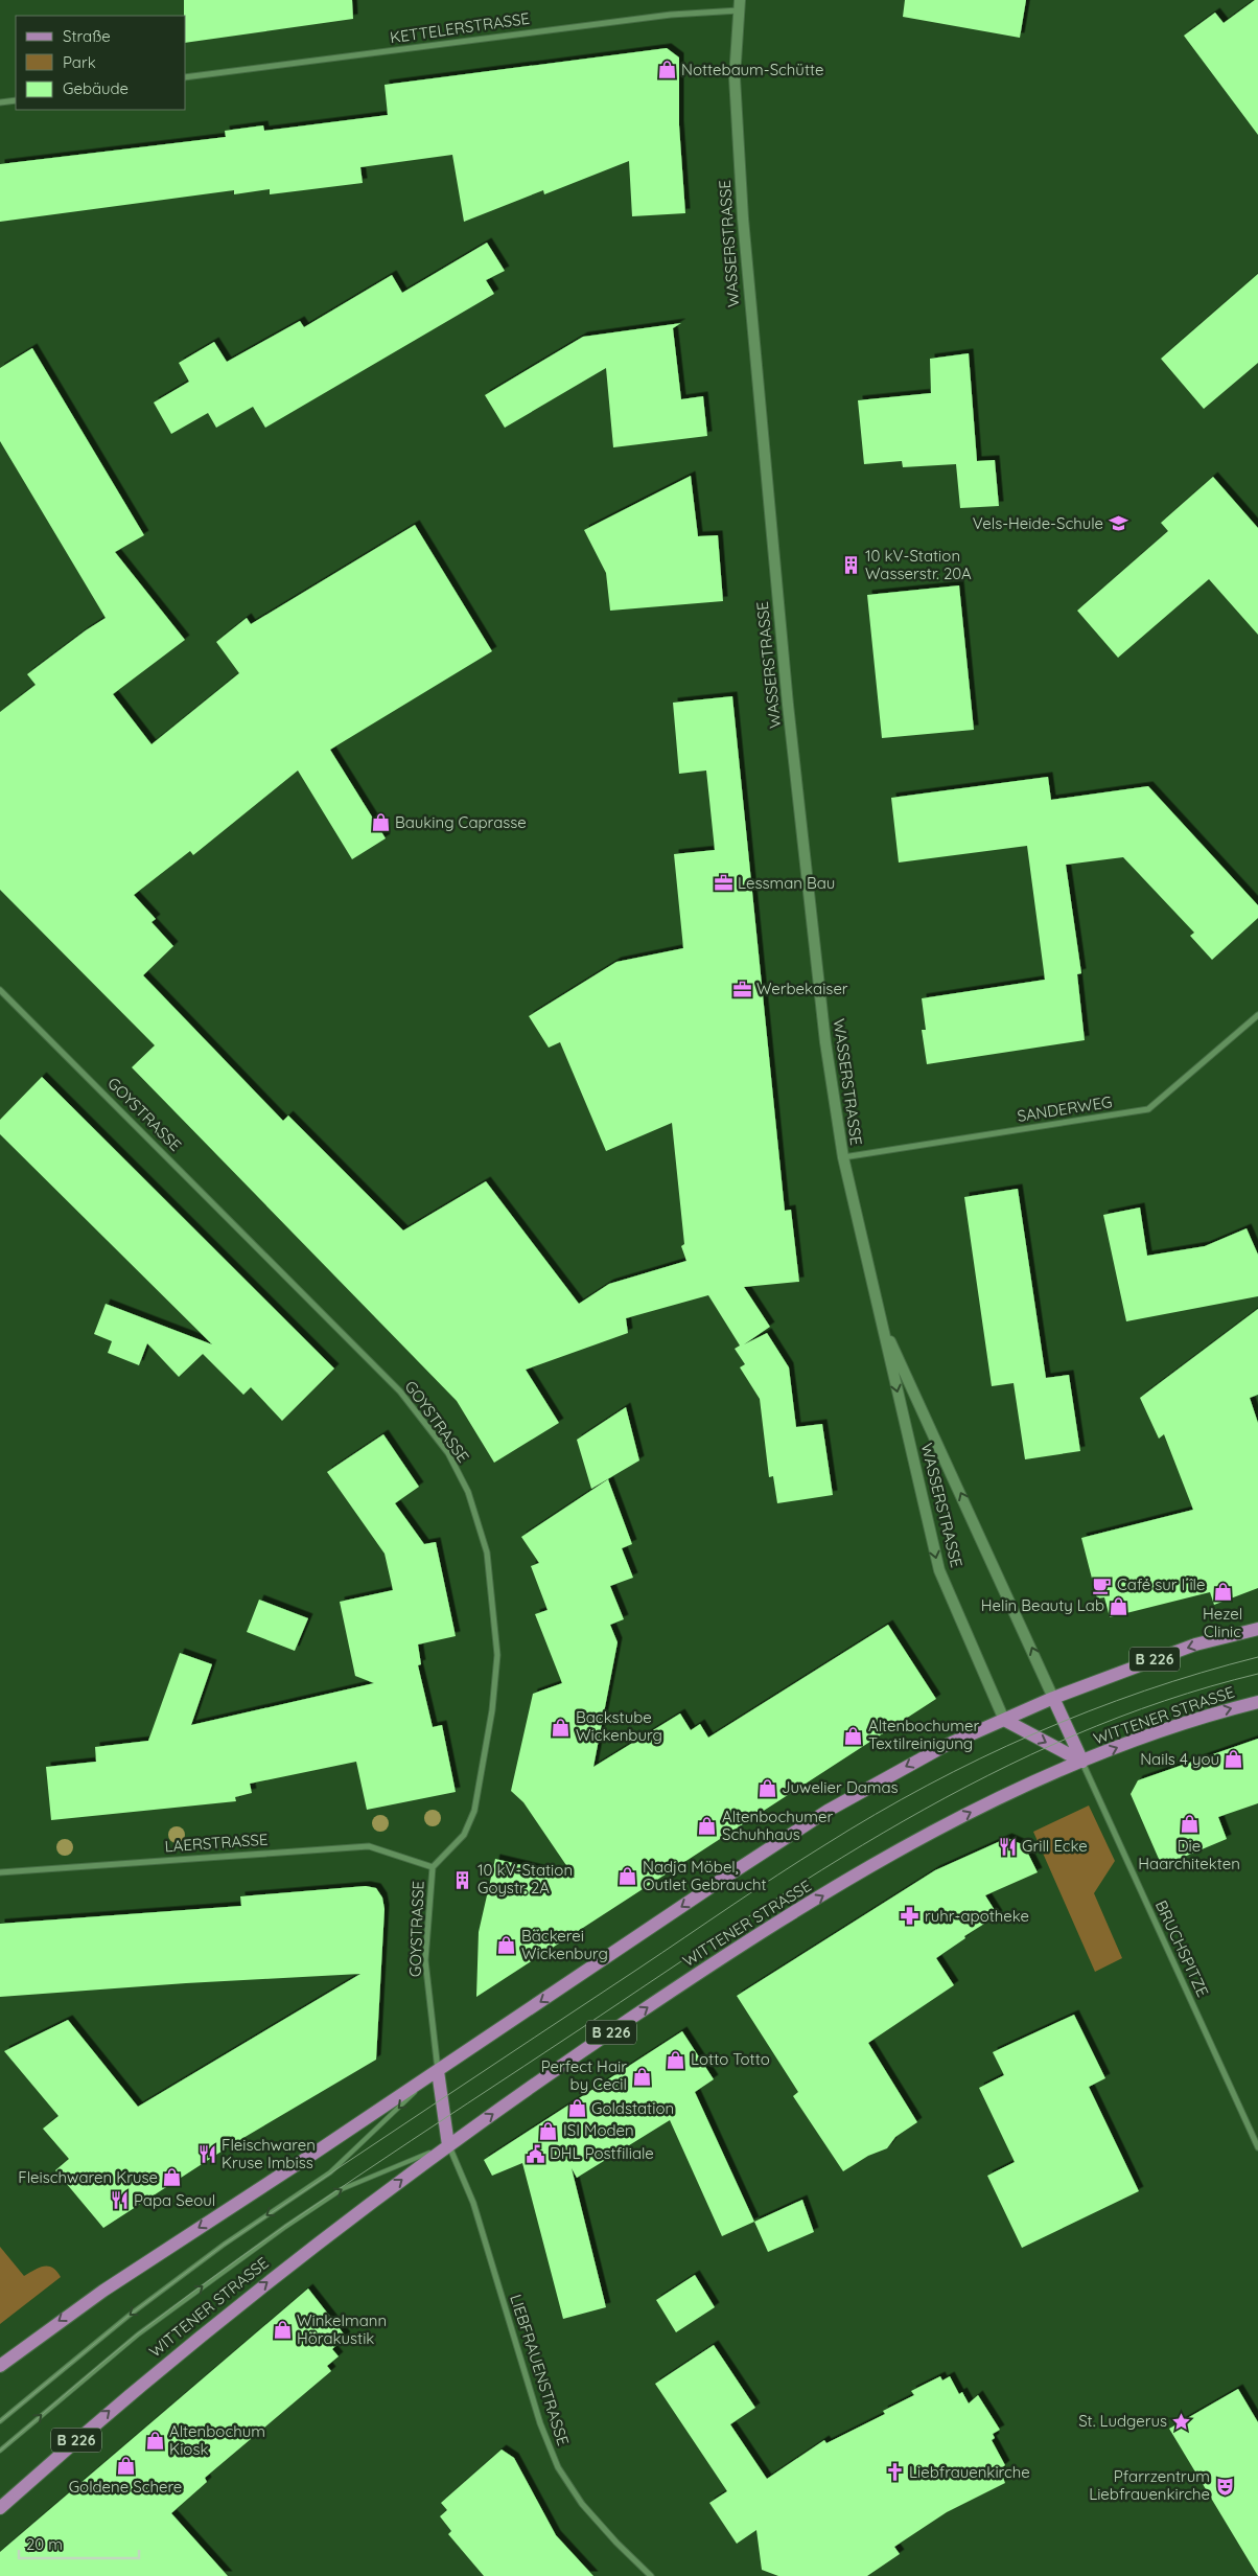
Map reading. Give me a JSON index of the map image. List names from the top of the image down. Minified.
{"streets":{"main road":["B 226","WITTENER STRASSE"],"street":["KETTELERSTRASSE","WASSERSTRASSE","SANDERWEG","GOYSTRASSE","LAERSTRASSE","BRUCHSPITZE","LIEBFRAUENSTRASSE"]},"crossings":[["KETTELERSTRASSE","WASSERSTRASSE"],["WASSERSTRASSE","SANDERWEG"],["WASSERSTRASSE","B 226"],["WASSERSTRASSE","WITTENER STRASSE"],["GOYSTRASSE","B 226"],["GOYSTRASSE","LAERSTRASSE"],["B 226","WITTENER STRASSE"],["WITTENER STRASSE","BRUCHSPITZE"],["WITTENER STRASSE","LIEBFRAUENSTRASSE"]],"places":{"shop":["Nottebaum-Schütte","Bauking Caprasse","Hezel Clinic","Helin Beauty Lab","Backstube Wickenburg","Altenbochumer Textilreinigung","Nails 4 you","Juwelier Damas","Die Haarchitekten","Altenbochumer Schuhhaus","Nadja Möbel, Outlet Gebraucht","Bäckerei Wickenburg","Lotto Totto","Perfect Hair by Cecil","Goldstation","ISI Moden","Fleischwaren Kruse","Winkelmann Hörakustik","Altenbochum Kiosk","Goldene Schere"],"school or university":["Vels-Heide-Schule"],"building":["10 kV-Station Wasserstr. 20A","10 kV-Station Goystr. 2A"],"office":["Lessman Bau","Werbekaiser"],"cafe":["Café sur l´île"],"restaurant":["Grill Ecke","Fleischwaren Kruse Imbiss","Papa Seoul"],"pharmacy":["ruhr-apotheke"],"public building":["DHL Postfiliale"],"place":["St. Ludgerus"],"church":["Liebfrauenkirche"],"theatre":["Pfarrzentrum Liebfrauenkirche"]},"legend":["Straße","Park","Gebäude"],"scale_bar":"20 m"}
